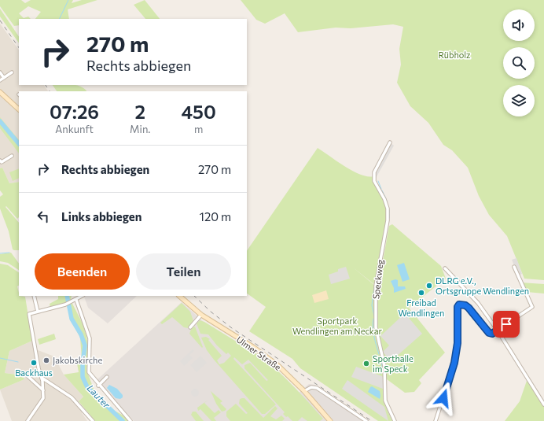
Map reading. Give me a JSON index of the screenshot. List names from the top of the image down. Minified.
{"streets":{"main road":["Ulmer Straße"],"street":["Speckweg"]},"water":["Lauter"],"parks":["Rübholz","Sportpark Wendlingen am Neckar"],"places":["DLRG e.V., Ortsgruppe Wendlingen","Freibad Wendlingen","Jakobskirche","Backhaus","Sporthalle im Speck"],"page":{"turn":["270 m","Rechts abbiegen"],"eta":["07:26","Ankunft","2","Min.","450","m"],"list":[{"name":"Rechts abbiegen","value":"270 m"},{"name":"Links abbiegen","value":"120 m"}],"buttons":["Beenden","Teilen"]}}
